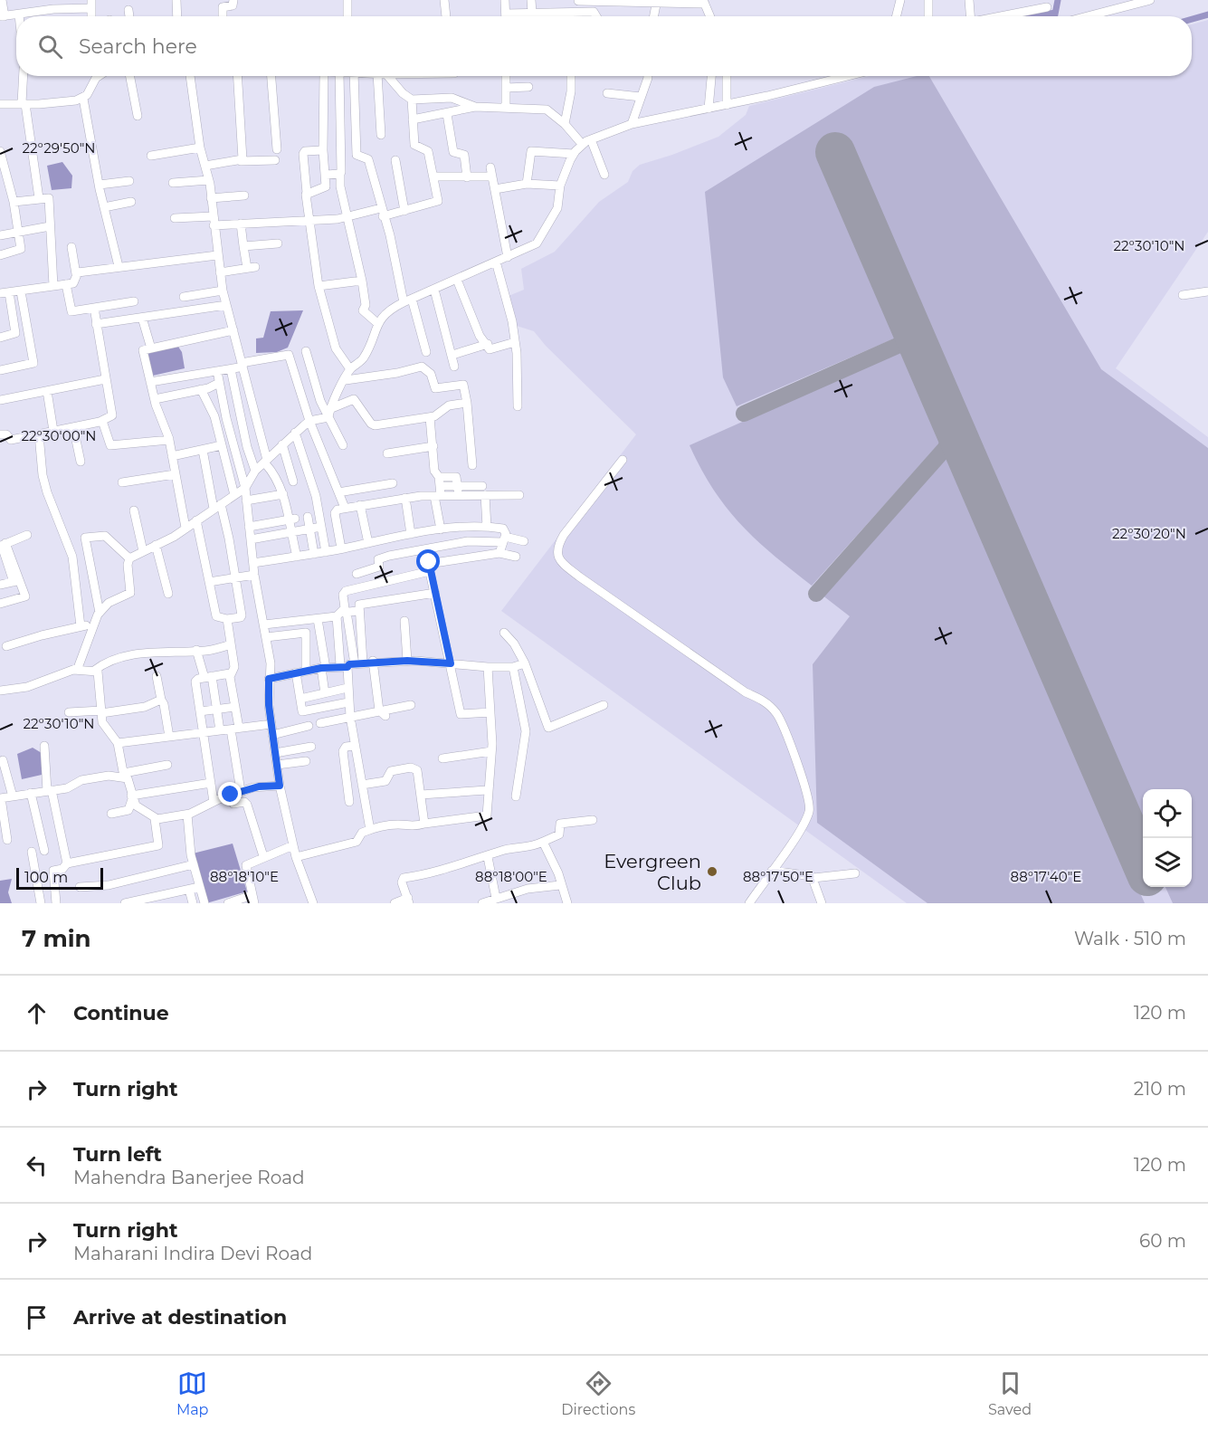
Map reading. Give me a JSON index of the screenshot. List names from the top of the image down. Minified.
{"places":["Evergreen Club"],"scale_bar":"100 m","page":{"search":"Search here","scale":"100 m","heading":["7 min","Walk · 510 m"],"list":[["Continue","120 m"],["Turn right","210 m"],["Turn left","Mahendra Banerjee Road","120 m"],["Turn right","Maharani Indira Devi Road","60 m"],"Arrive at destination"],"nav":["Map","Directions","Saved"]},"coordinates":["22°29'50\"N","22°30'10\"N","22°30'00\"N","22°30'20\"N","88°18'10\"E","88°18'00\"E","88°17'50\"E","88°17'40\"E"]}
